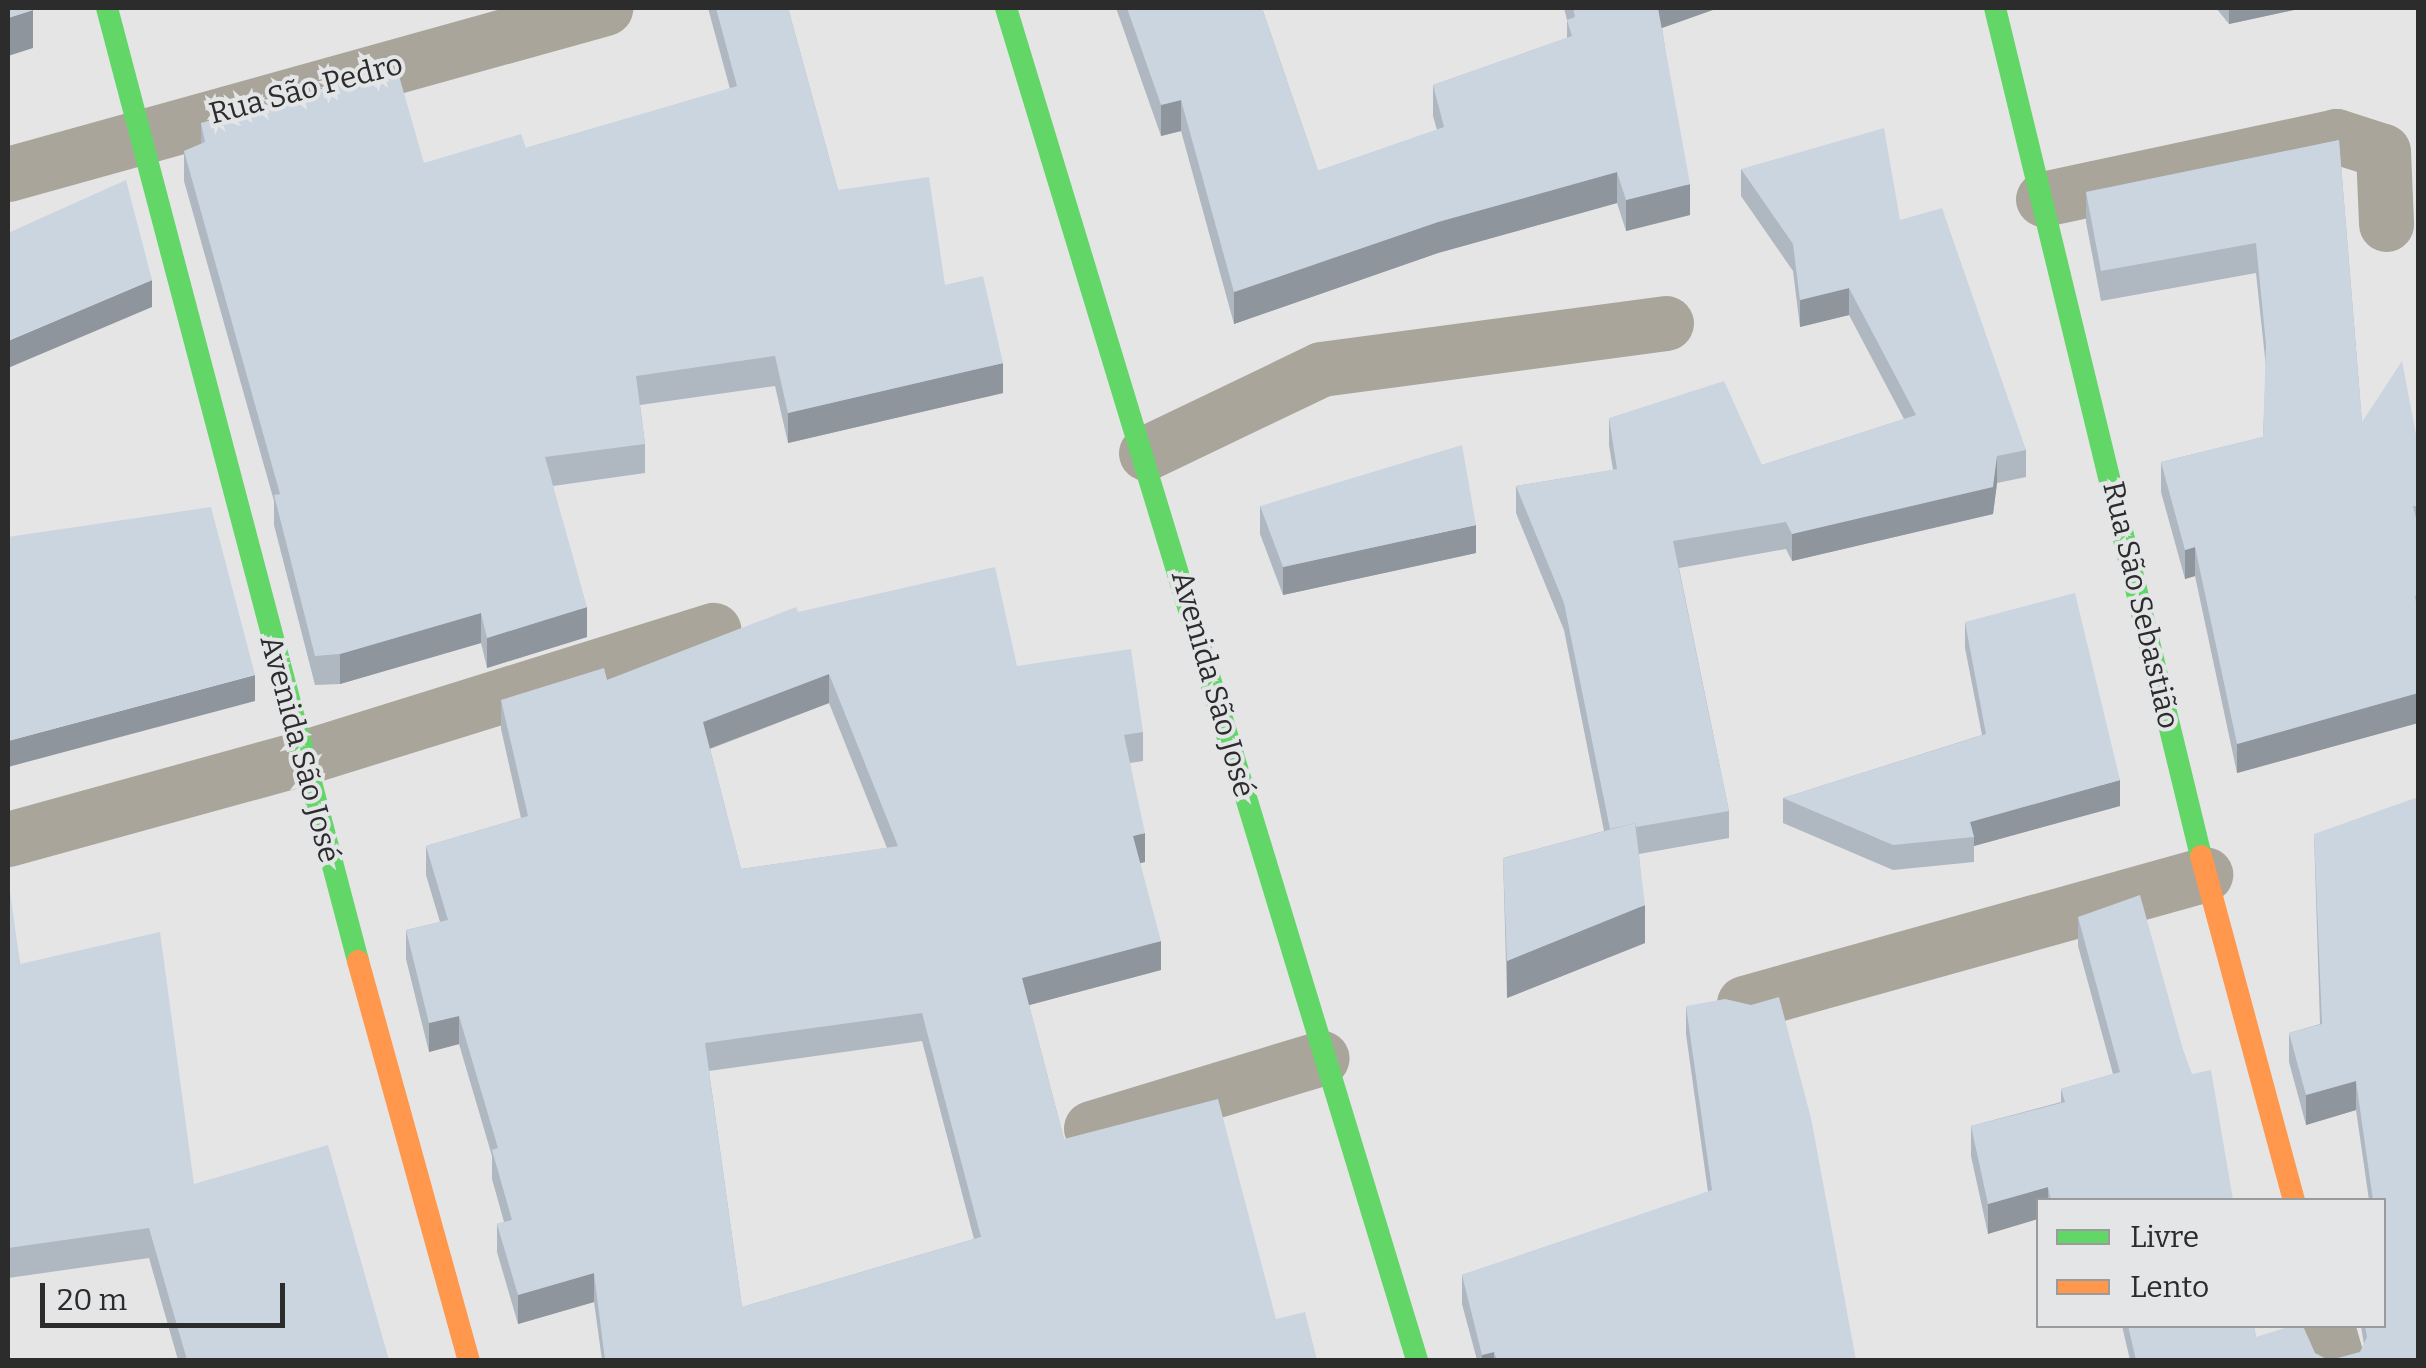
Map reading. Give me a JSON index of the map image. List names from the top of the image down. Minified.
{"streets":{"street":["Rua São Pedro","Rua São Sebastião","Avenida São José"]},"crossings":[["Rua São Pedro","Avenida São José"]],"legend":["Livre","Lento"],"scale_bar":"20 m"}
